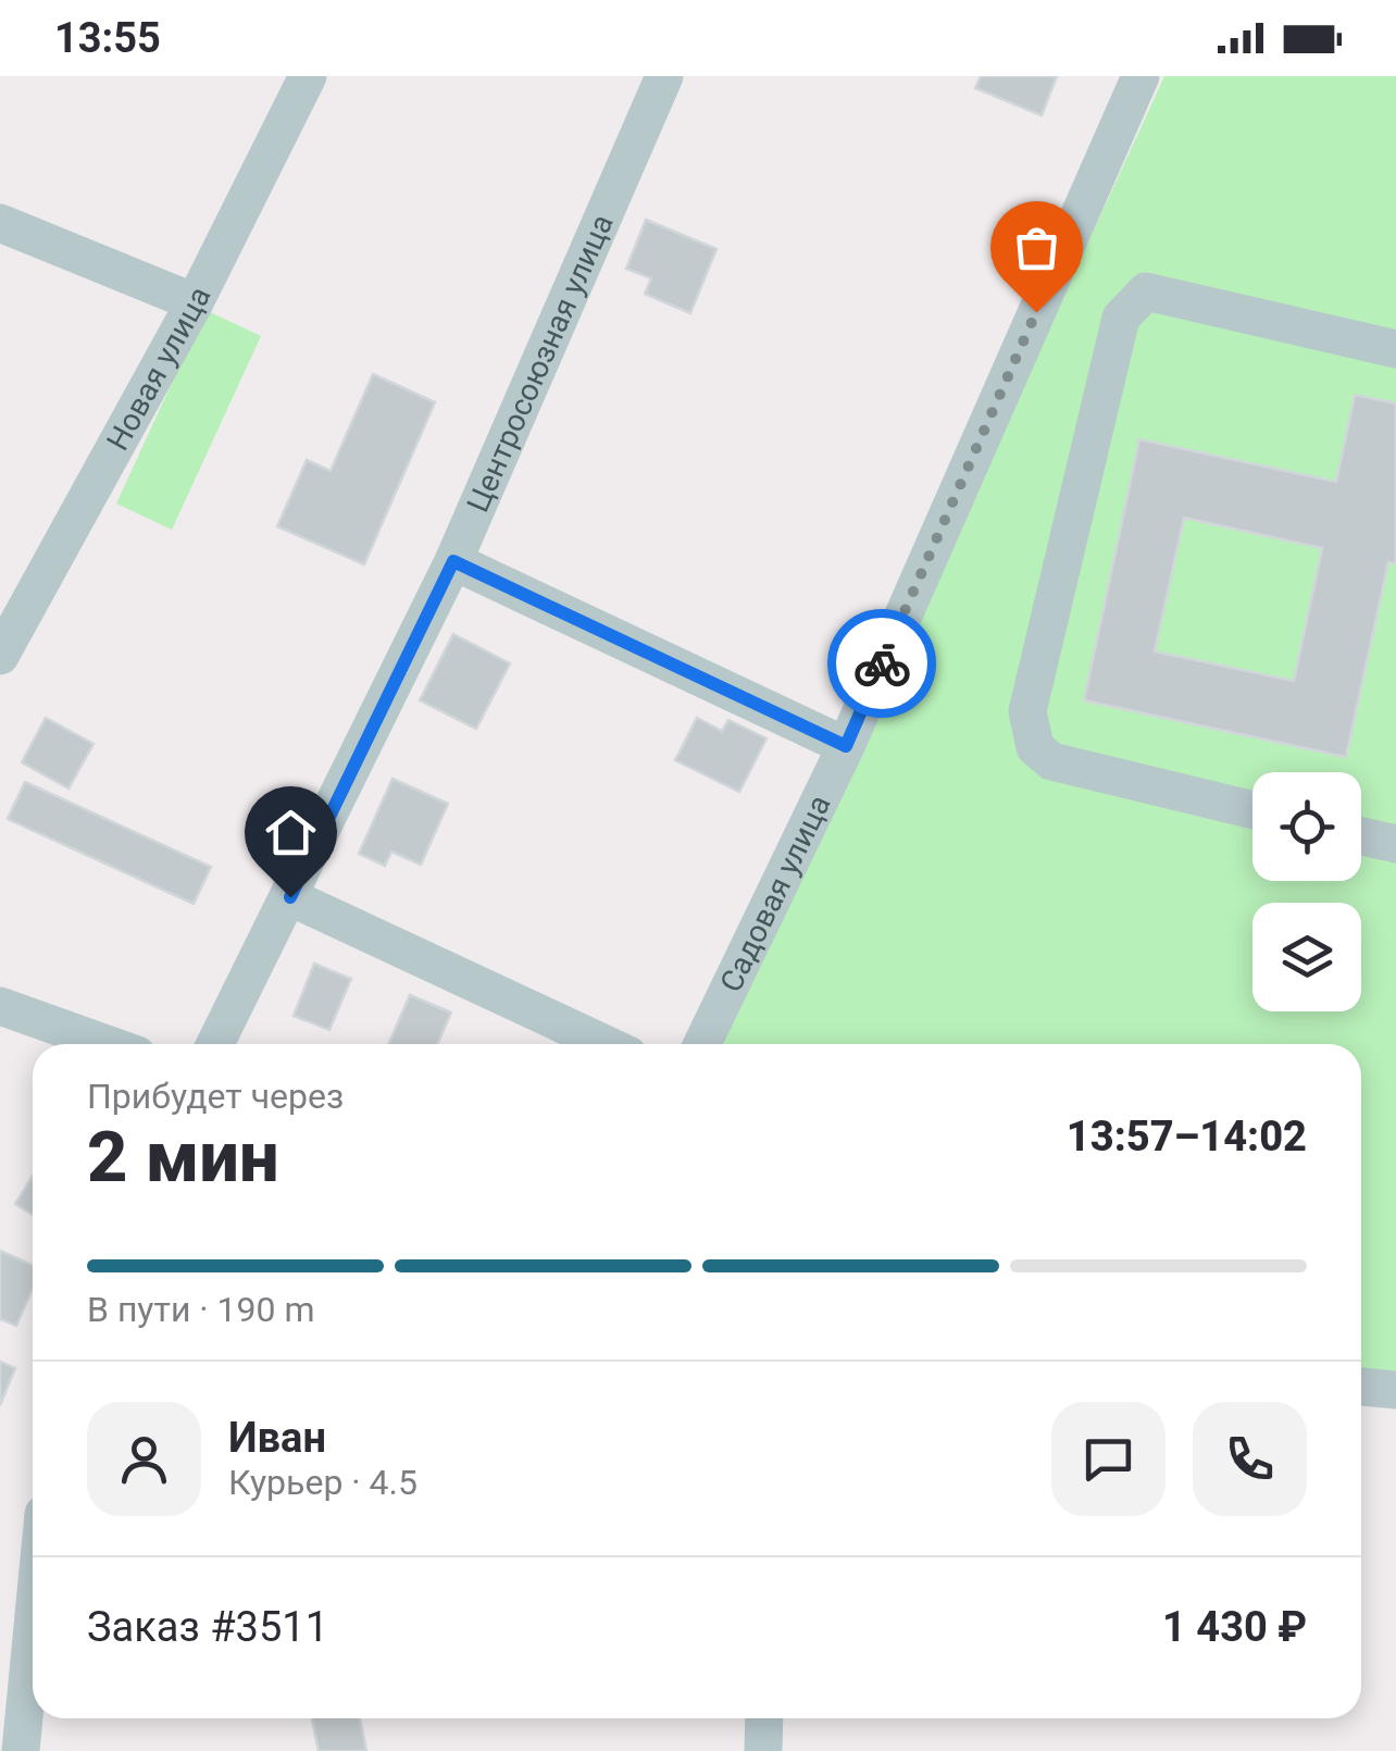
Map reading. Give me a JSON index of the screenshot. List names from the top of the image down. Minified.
{"streets":{"street":["Центросоюзная улица","Новая улица","Садовая улица"]},"page":{"status":"13:55","heading":["2 мин","Прибудет через","13:57–14:02"],"panel":["Иван","Курьер · 4.5","Заказ #3511","1 430 ₽"],"bar":"В пути · 190 m"}}
